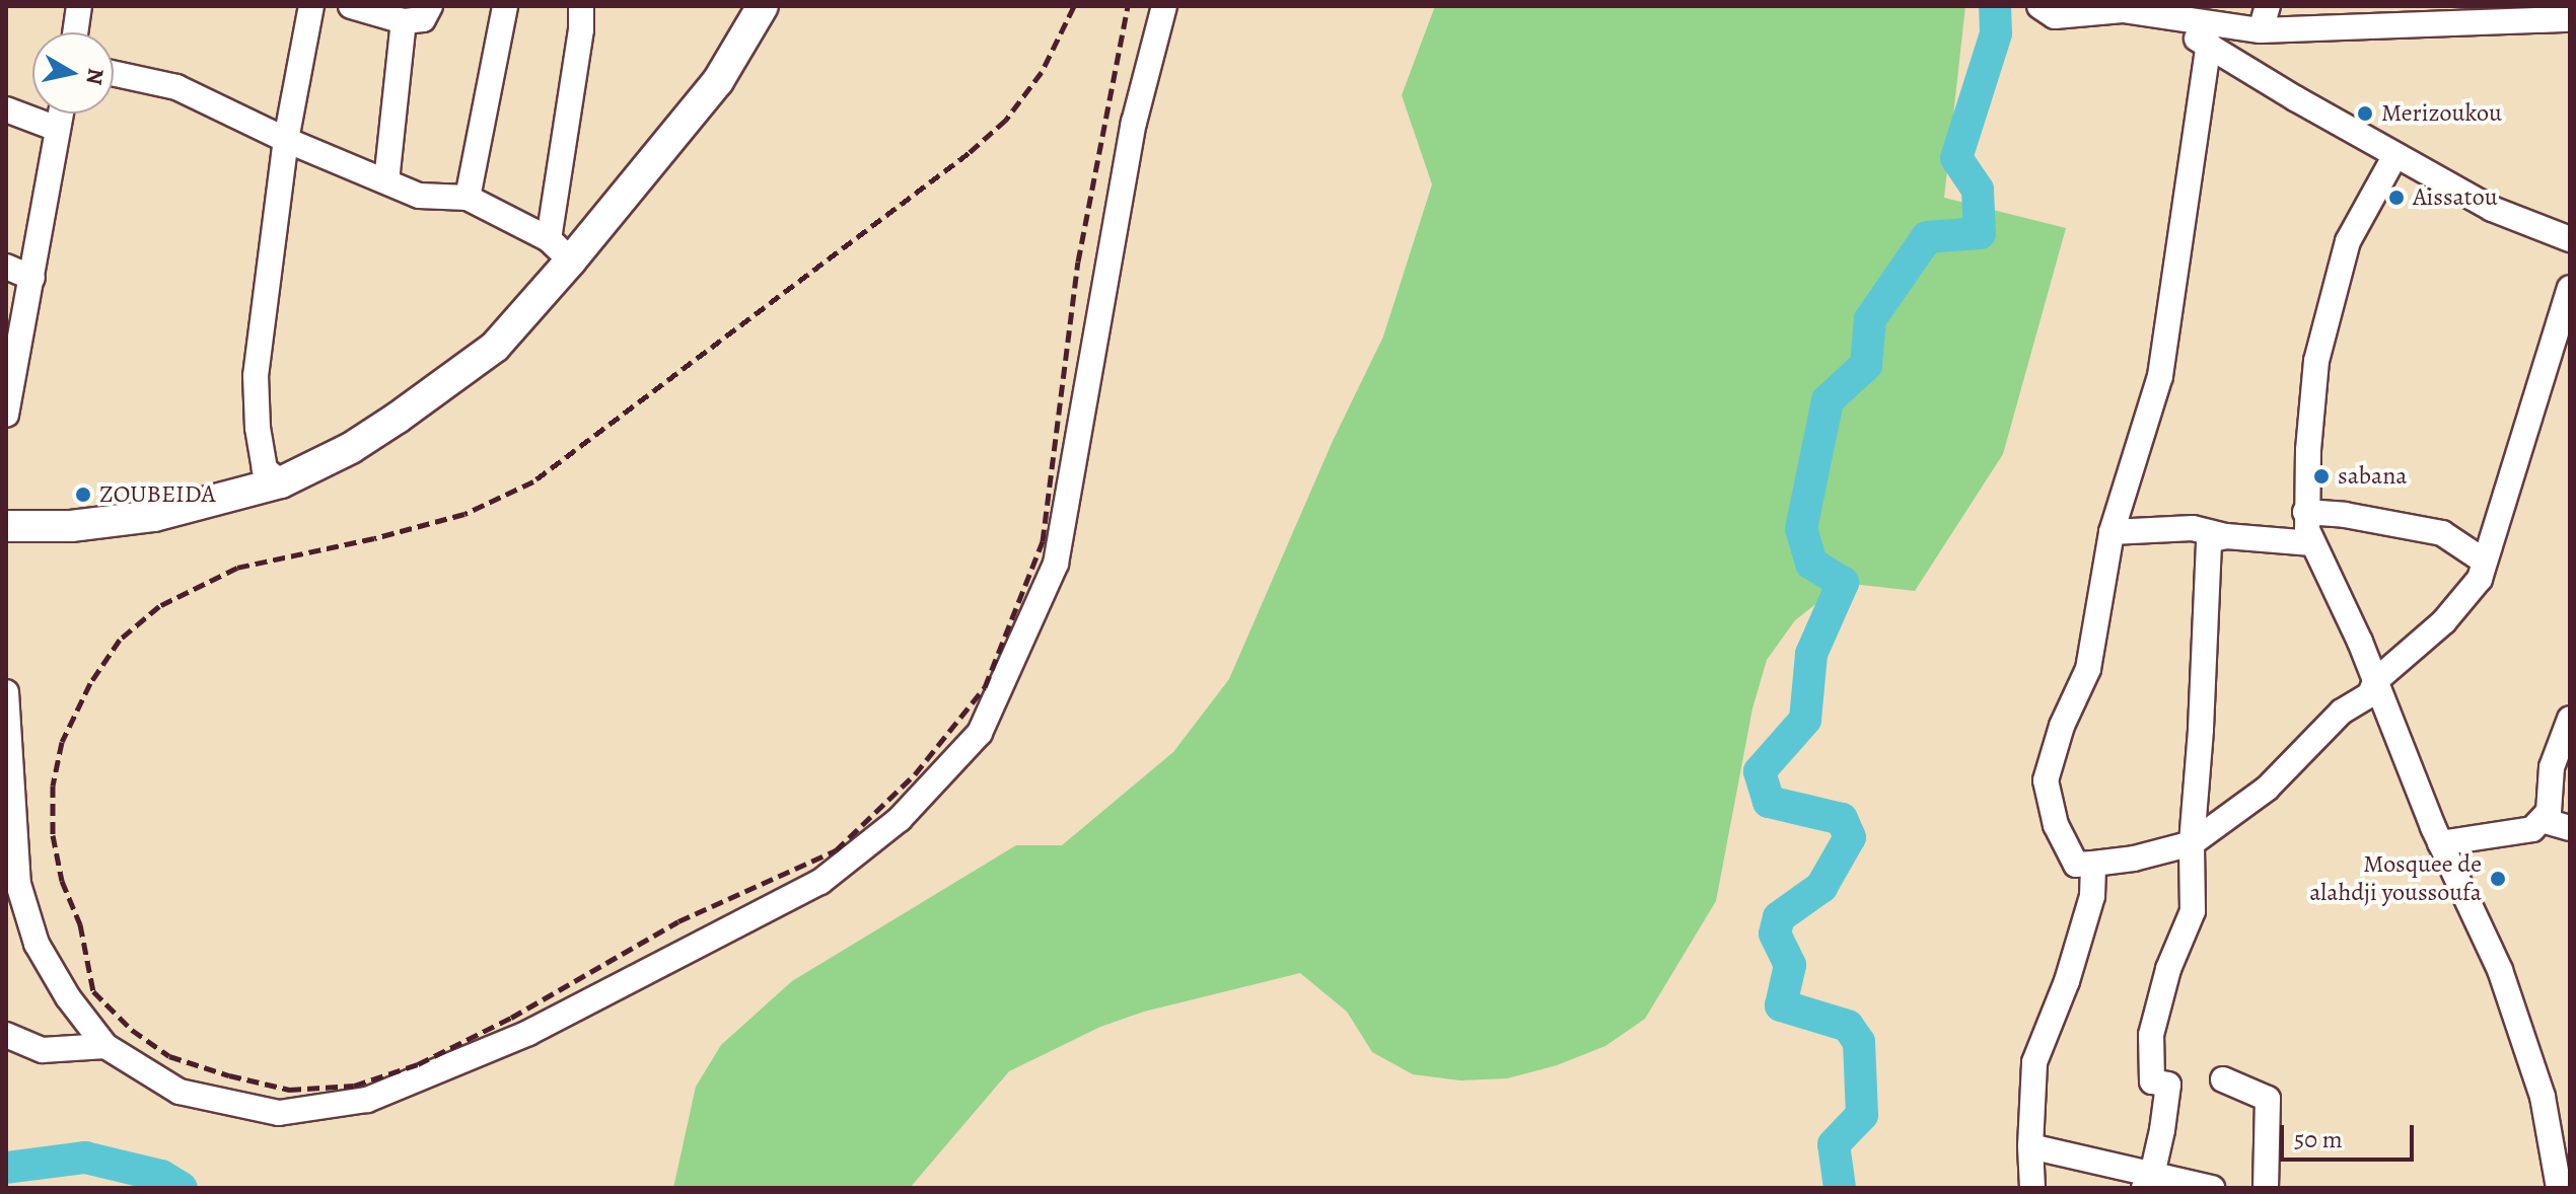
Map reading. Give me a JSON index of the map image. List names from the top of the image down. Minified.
{"places":["Merizoukou","Aissatou","sabana","ZOUBEIDA","Mosquee de alahdji youssoufa"],"scale_bar":"50 m","north":"right"}
